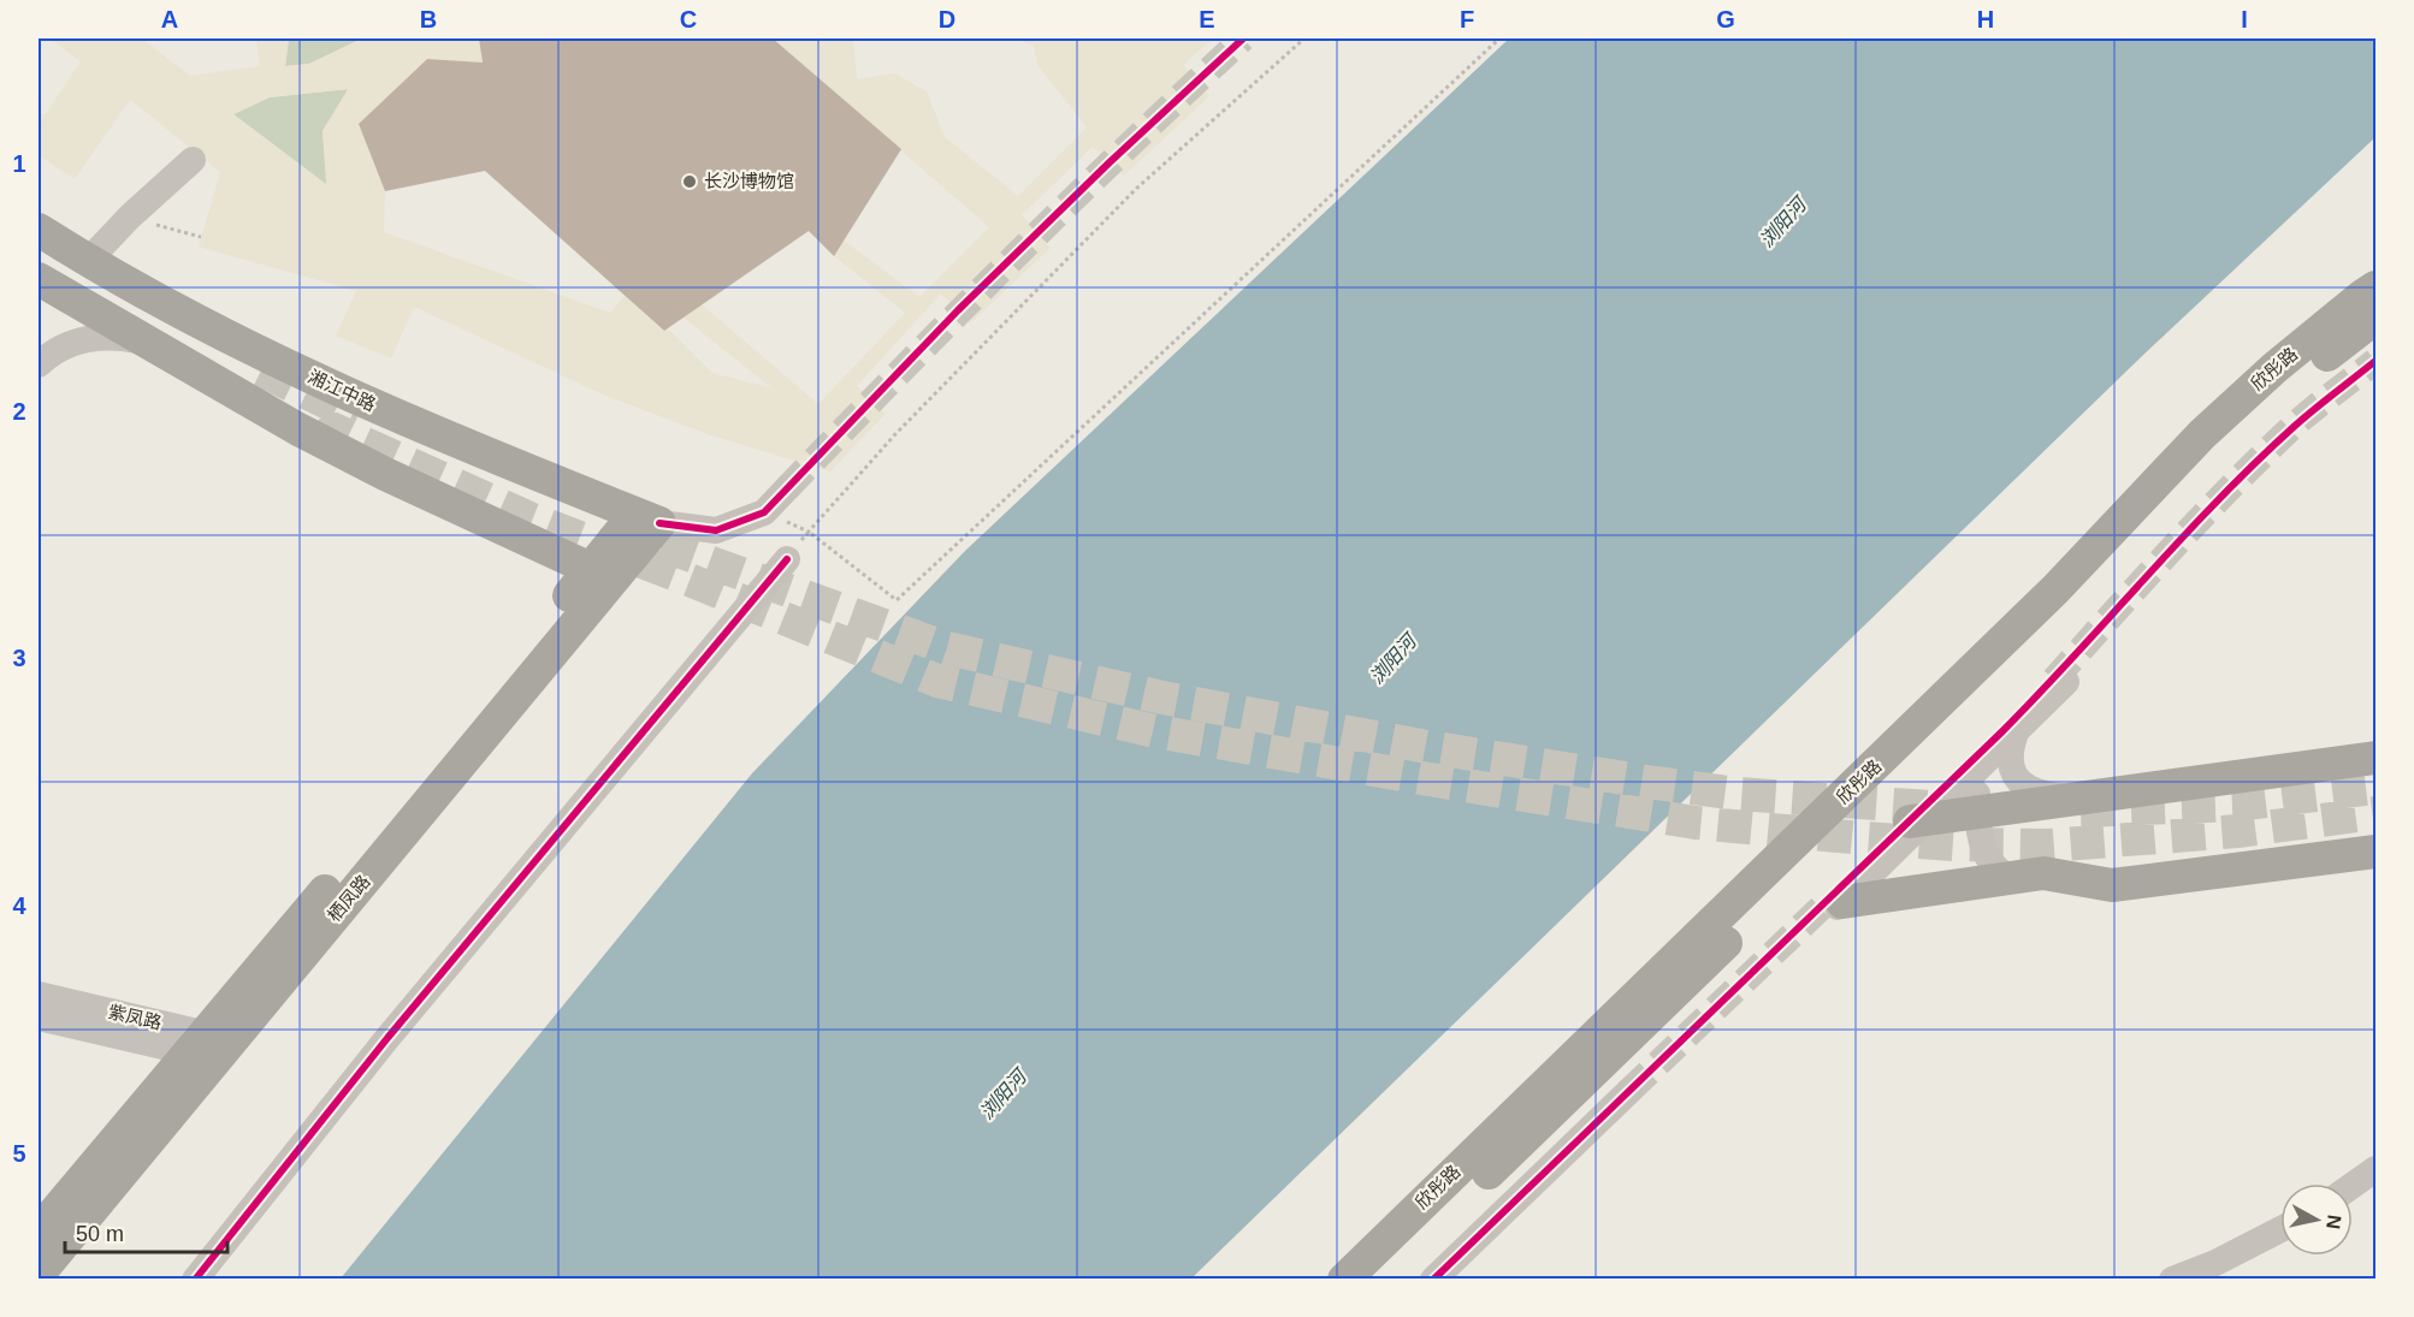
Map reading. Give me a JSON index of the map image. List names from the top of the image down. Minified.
{"streets":{"main road":["欣彤路","湘江中路","栖凤路"],"street":["紫凤路"]},"crossings":[["湘江中路","栖凤路"],["栖凤路","紫凤路"]],"water":["浏阳河"],"places":["长沙博物馆"],"scale_bar":"50 m","north":"right","grid":{"columns":["A","B","C","D","E","F","G","H","I"],"rows":["1","2","3","4","5"]}}
